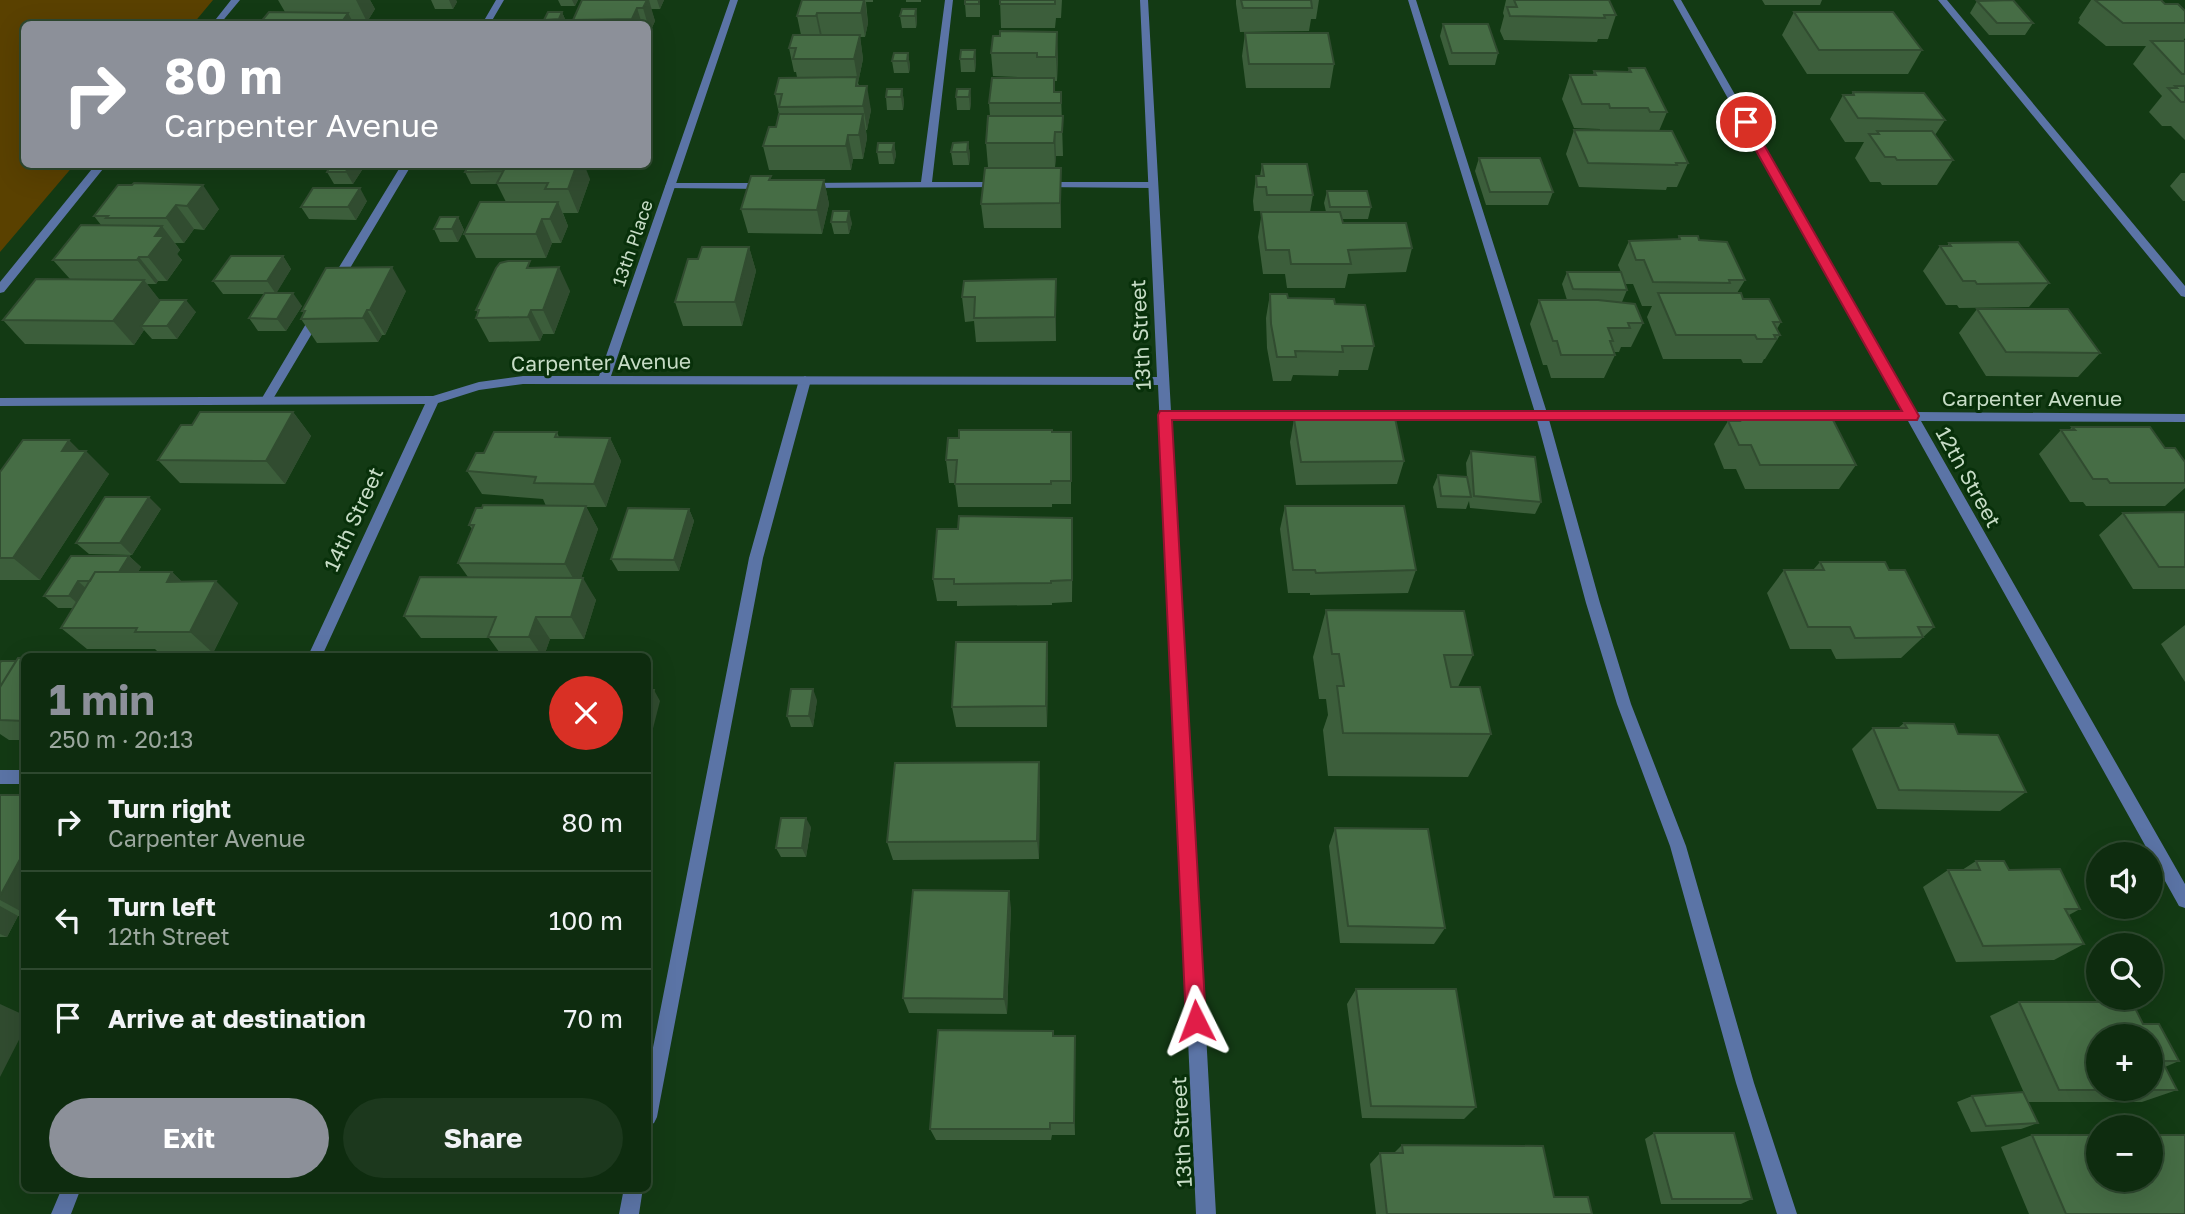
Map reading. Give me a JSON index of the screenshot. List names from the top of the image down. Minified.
{"streets":{"street":["13th Place","13th Street","Carpenter Avenue","12th Street","14th Street"]},"crossings":[["13th Place","Carpenter Avenue"],["13th Street","Carpenter Avenue"],["Carpenter Avenue","12th Street"],["Carpenter Avenue","14th Street"]],"page":{"turn":["80 m","Carpenter Avenue"],"heading":["1 min","250 m · 20:13"],"list":[{"name":"Turn right","note":"Carpenter Avenue","value":"80 m"},{"name":"Turn left","note":"12th Street","value":"100 m"},{"name":"Arrive at destination","value":"70 m"}],"map_buttons":["+","−"],"buttons":["Exit","Share"]}}
